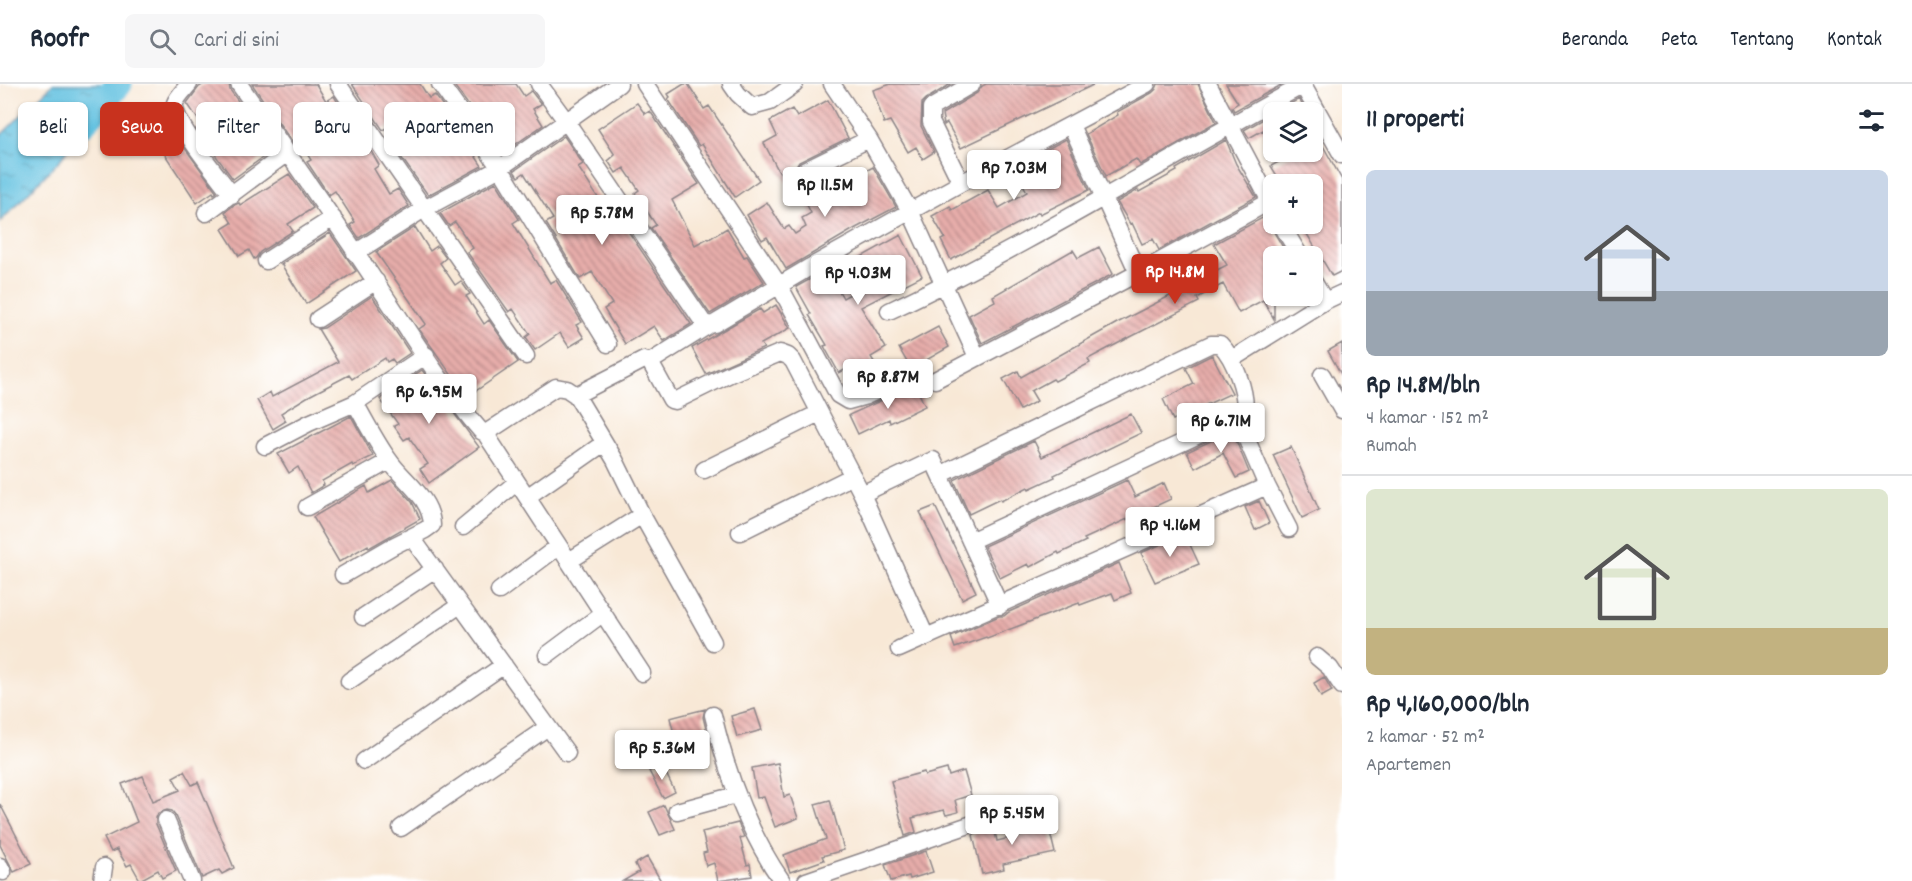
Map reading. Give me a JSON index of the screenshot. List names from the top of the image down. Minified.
{"page":{"header":"Roofr","search":"Cari di sini","nav":["Beranda","Peta","Tentang","Kontak"],"heading":"11 properti","map_buttons":["+","−"],"chip":["Beli","Sewa","Filter","Baru","Apartemen"],"price":["Rp 7.03M","Rp 11.5M","Rp 5.78M","Rp 14.8M","Rp 4.03M","Rp 8.87M","Rp 6.95M","Rp 6.71M","Rp 4.16M","Rp 5.36M","Rp 5.45M"],"list":[{"name":"Rp 14.8M/bln","note":"4 kamar · 152 m² · Rumah"},{"name":"Rp 4,160,000/bln","note":"2 kamar · 52 m² · Apartemen"}]}}
